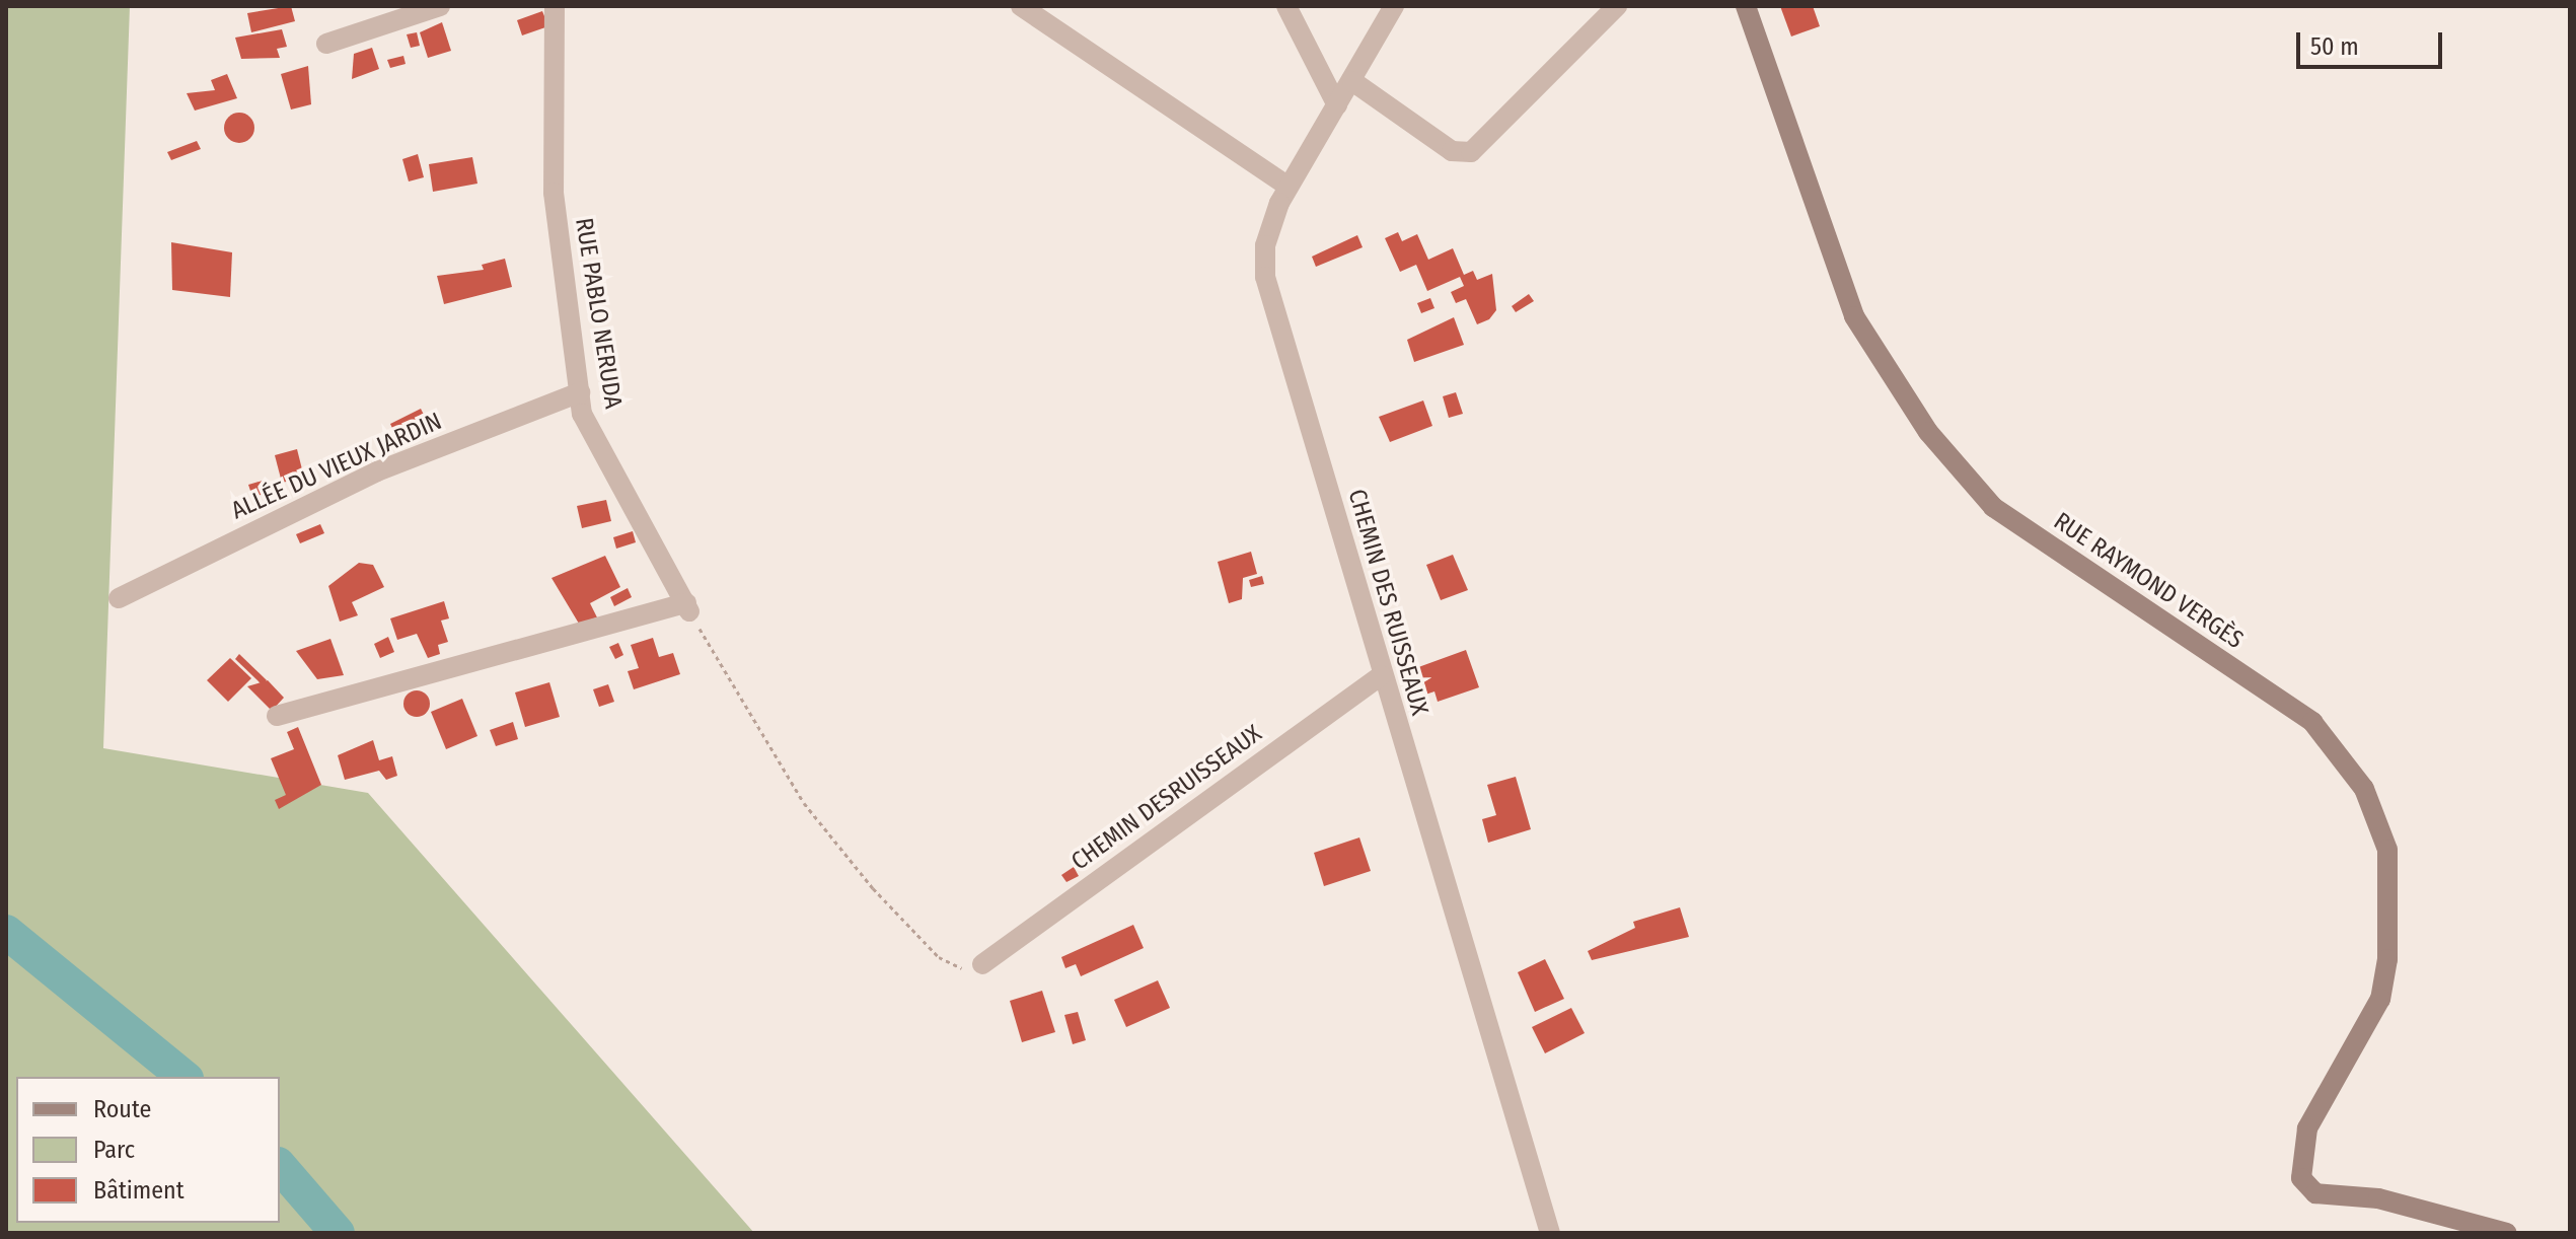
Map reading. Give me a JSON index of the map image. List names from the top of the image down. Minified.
{"streets":{"main road":["RUE RAYMOND VERGÈS"],"street":["RUE PABLO NERUDA","ALLÉE DU VIEUX JARDIN","CHEMIN DES RUISSEAUX","CHEMIN DESRUISSEAUX"]},"crossings":[["RUE PABLO NERUDA","ALLÉE DU VIEUX JARDIN"],["CHEMIN DES RUISSEAUX","CHEMIN DESRUISSEAUX"]],"legend":["Route","Parc","Bâtiment"],"scale_bar":"50 m"}
